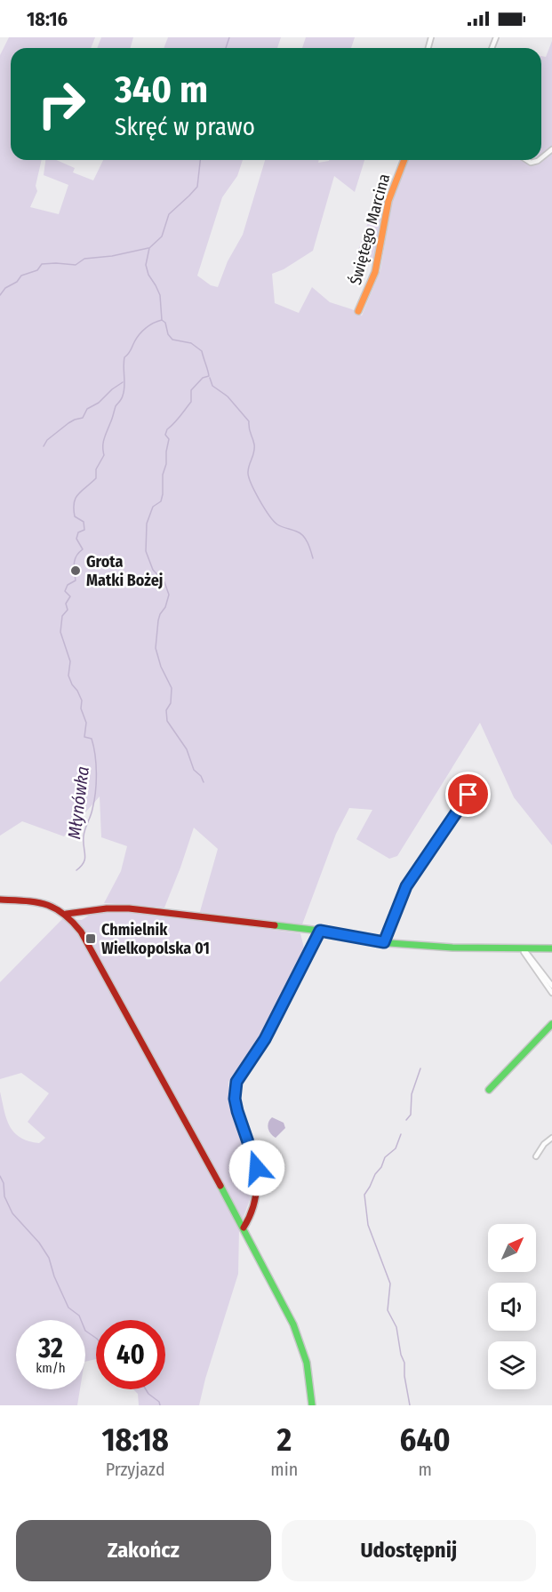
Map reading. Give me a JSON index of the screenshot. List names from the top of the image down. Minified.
{"streets":{"street":["Świętego Marcina"]},"water":["Młynówka"],"places":{"other":["Grota Matki Bożej"],"transit":["Chmielnik Wielkopolska 01"]},"north":"top right","page":{"status":"18:16","turn":["340 m","Skręć w prawo"],"speed":"32 km/h","limit":"40","eta":["18:18","Przyjazd","2","min","640","m"],"buttons":["Zakończ","Udostępnij"]}}
